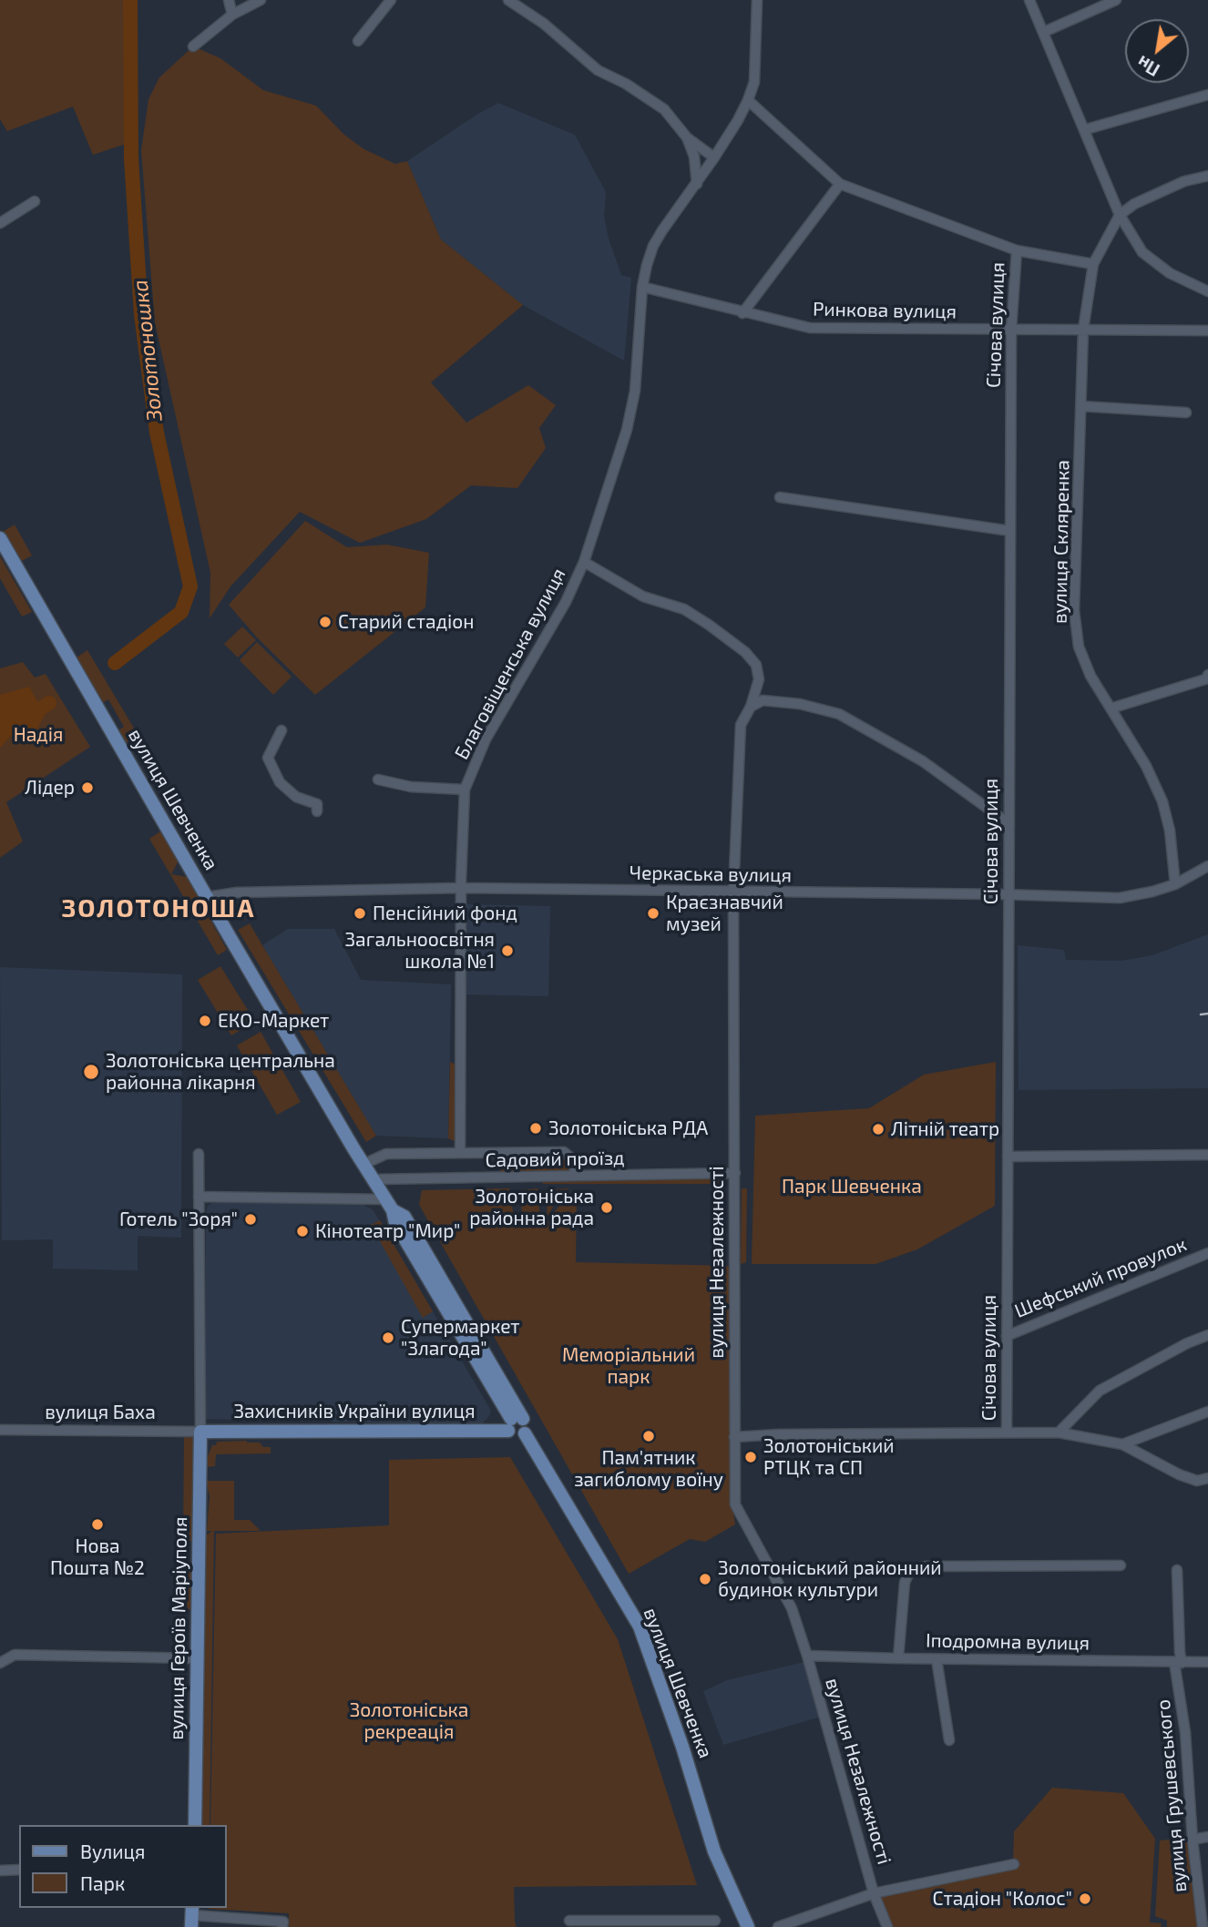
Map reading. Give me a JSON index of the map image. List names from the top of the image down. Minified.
{"streets":{"main road":["вулиця Шевченка","Захисників України вулиця","вулиця Героїв Маріуполя"],"street":["Ринкова вулиця","Січова вулиця","вулиця Скляренка","Благовіщенська вулиця","Черкаська вулиця","Садовий проїзд","вулиця Незалежності","Шефський провулок","вулиця Баха","Іподромна вулиця","вулиця Грушевського"]},"crossings":[["Ринкова вулиця","Січова вулиця"],["Ринкова вулиця","вулиця Скляренка"],["Ринкова вулиця","Благовіщенська вулиця"],["Січова вулиця","Черкаська вулиця"],["Січова вулиця","Шефський провулок"],["вулиця Скляренка","Черкаська вулиця"],["Благовіщенська вулиця","Черкаська вулиця"],["Благовіщенська вулиця","вулиця Незалежності"],["вулиця Шевченка","Черкаська вулиця"],["вулиця Шевченка","Садовий проїзд"],["вулиця Шевченка","Захисників України вулиця"],["Черкаська вулиця","вулиця Незалежності"],["Садовий проїзд","вулиця Незалежності"],["вулиця Незалежності","Іподромна вулиця"],["Захисників України вулиця","вулиця Баха"],["Захисників України вулиця","вулиця Героїв Маріуполя"],["вулиця Баха","вулиця Героїв Маріуполя"],["Іподромна вулиця","вулиця Грушевського"]],"districts":["ЗОЛОТОНОША"],"water":["Золотоношка"],"parks":["Надія","Парк Шевченка","Меморіальний парк","Золотоніська рекреація"],"places":["Старий стадіон","Лідер","Пенсійний фонд","Краєзнавчий музей","Загальноосвітня школа №1","ЕКО-Маркет","Золотоніська центральна районна лікарня","Золотоніська РДА","Літній театр","Золотоніська районна рада","Готель \"Зоря\"","Кінотеатр \"Мир\"","Супермаркет \"Злагода\"","Пам'ятник загиблому воїну","Золотоніський РТЦК та СП","Нова Пошта №2","Золотоніський районний будинок культури","Стадіон \"Колос\""],"legend":["Вулиця","Парк"],"north":"bottom left"}
